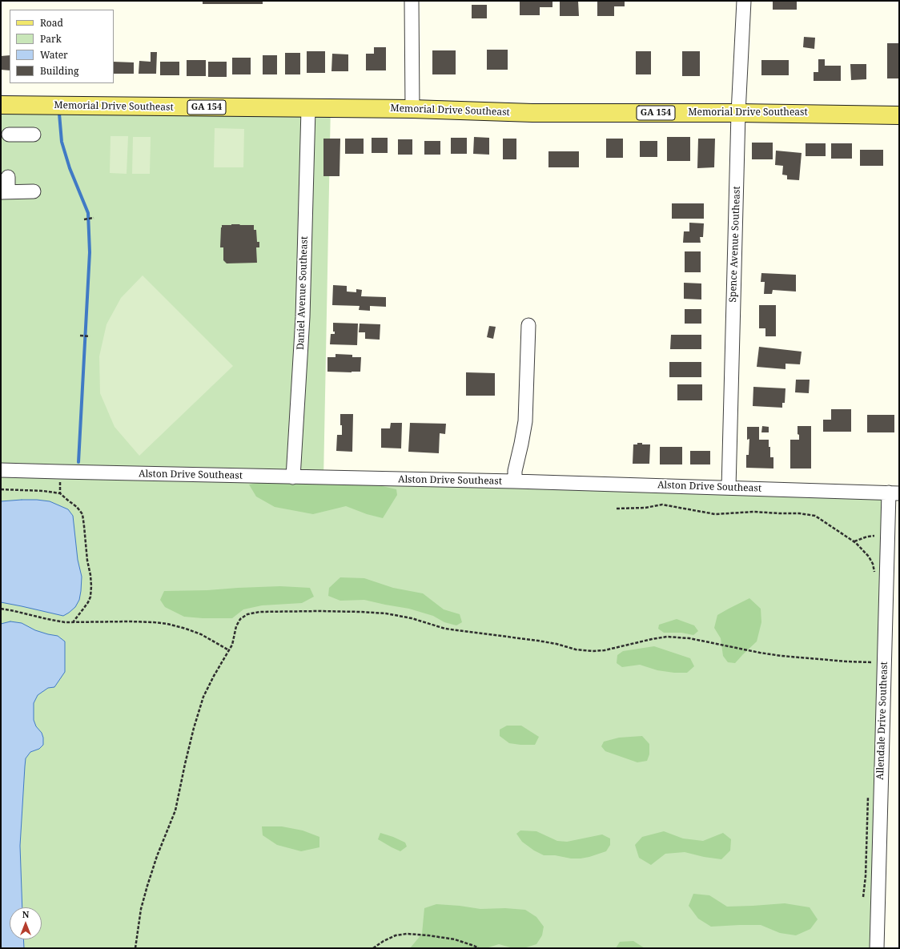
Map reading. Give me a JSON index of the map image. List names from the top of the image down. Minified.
{"streets":{"main road":["Memorial Drive Southeast","GA 154"],"street":["Spence Avenue Southeast","Daniel Avenue Southeast","Alston Drive Southeast","Allendale Drive Southeast"]},"crossings":[["Memorial Drive Southeast","Spence Avenue Southeast"],["Memorial Drive Southeast","Daniel Avenue Southeast"],["Spence Avenue Southeast","Alston Drive Southeast"],["Daniel Avenue Southeast","Alston Drive Southeast"],["Alston Drive Southeast","Allendale Drive Southeast"]],"legend":["Road","Park","Water","Building"],"north":"top"}
